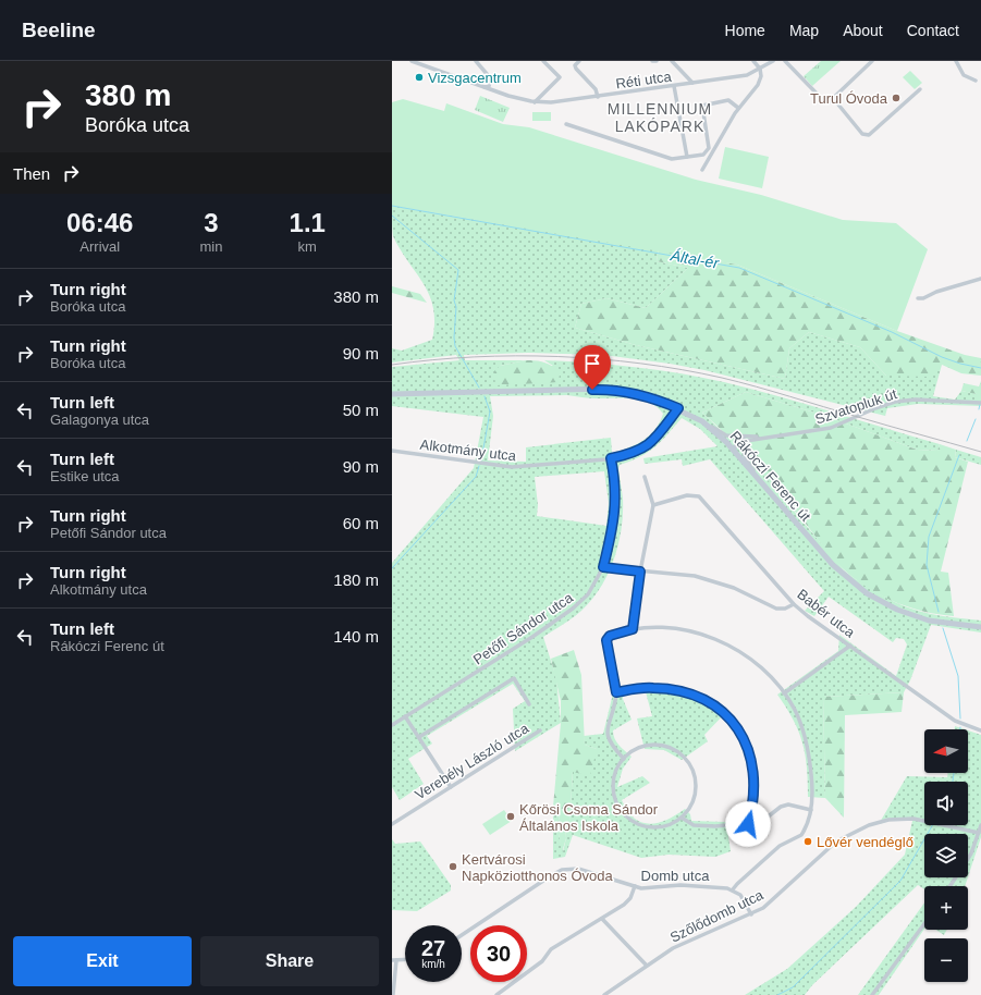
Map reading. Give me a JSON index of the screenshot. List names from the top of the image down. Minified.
{"streets":{"main road":["Rákóczi Ferenc út"],"street":["Réti utca","Szvatopluk út","Alkotmány utca","Babér utca","Petőfi Sándor utca","Verebély László utca","Domb utca","Szőlődomb utca"]},"crossings":[["Szvatopluk út","Rákóczi Ferenc út"],["Alkotmány utca","Rákóczi Ferenc út"],["Alkotmány utca","Petőfi Sándor utca"]],"districts":["MILLENNIUM LAKÓPARK"],"water":["Által-ér"],"places":["Vizsgacentrum","Turul Óvoda","Kőrösi Csoma Sándor Általános Iskola","Lővér vendéglő","Kertvárosi Napköziotthonos Óvoda"],"north":"left","page":{"header":"Beeline","nav":["Home","Map","About","Contact"],"turn":["380 m","Boróka utca"],"then":"Then","eta":["06:46","Arrival","3","min","1.1","km"],"list":[{"name":"Turn right","note":"Boróka utca","value":"380 m"},{"name":"Turn right","note":"Boróka utca","value":"90 m"},{"name":"Turn left","note":"Galagonya utca","value":"50 m"},{"name":"Turn left","note":"Estike utca","value":"90 m"},{"name":"Turn right","note":"Petőfi Sándor utca","value":"60 m"},{"name":"Turn right","note":"Alkotmány utca","value":"180 m"},{"name":"Turn left","note":"Rákóczi Ferenc út","value":"140 m"}],"map_buttons":["+","−"],"speed":"27 km/h","limit":"30","buttons":["Exit","Share"]}}
